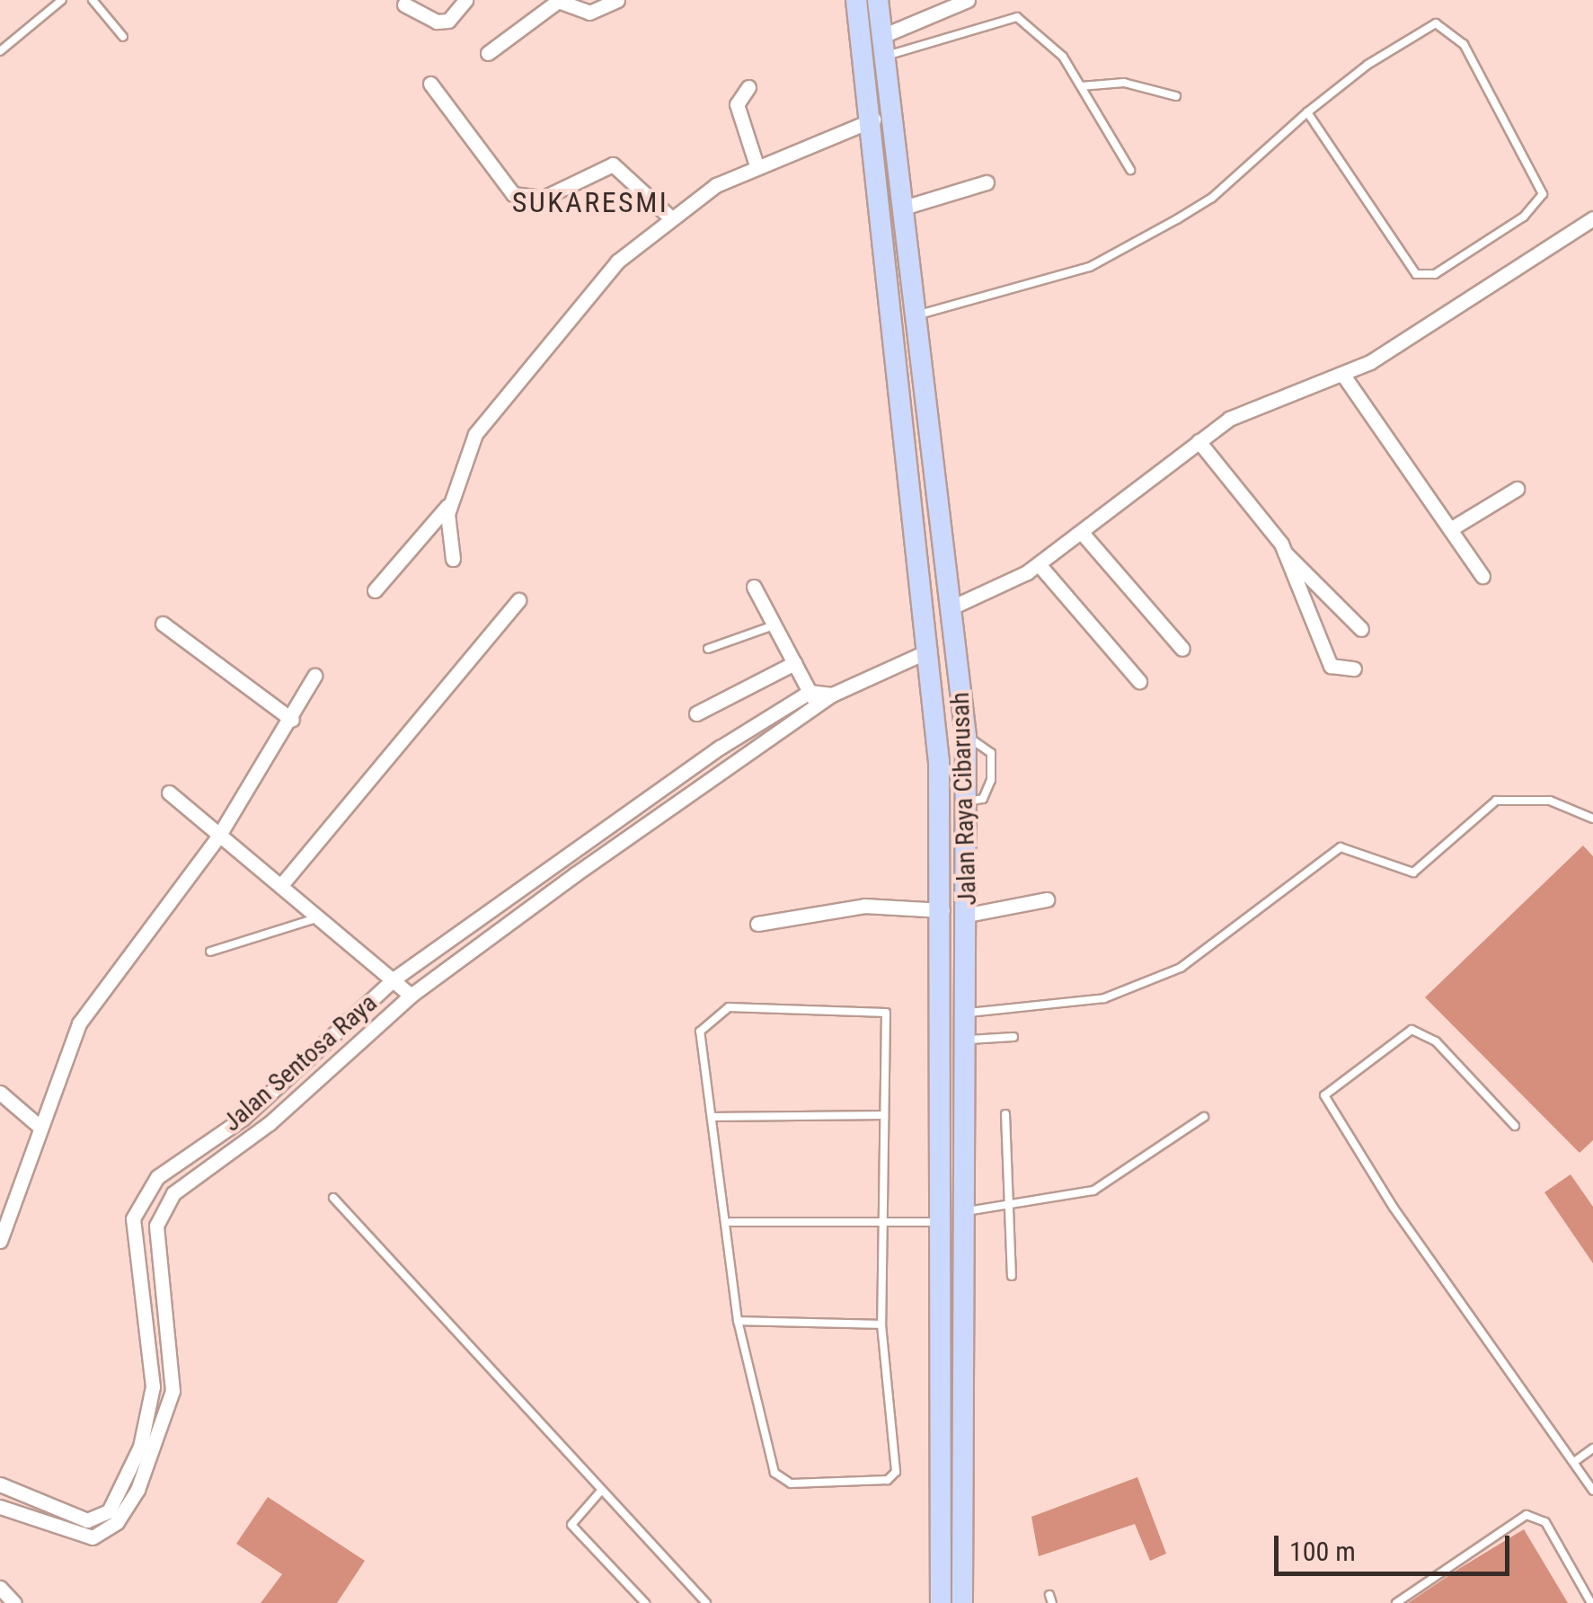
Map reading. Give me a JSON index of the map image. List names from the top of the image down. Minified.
{"streets":{"main road":["Jalan Raya Cibarusah"],"street":["Jalan Sentosa Raya"]},"crossings":[["Jalan Raya Cibarusah","Jalan Sentosa Raya"]],"districts":["SUKARESMI"],"scale_bar":"100 m"}
